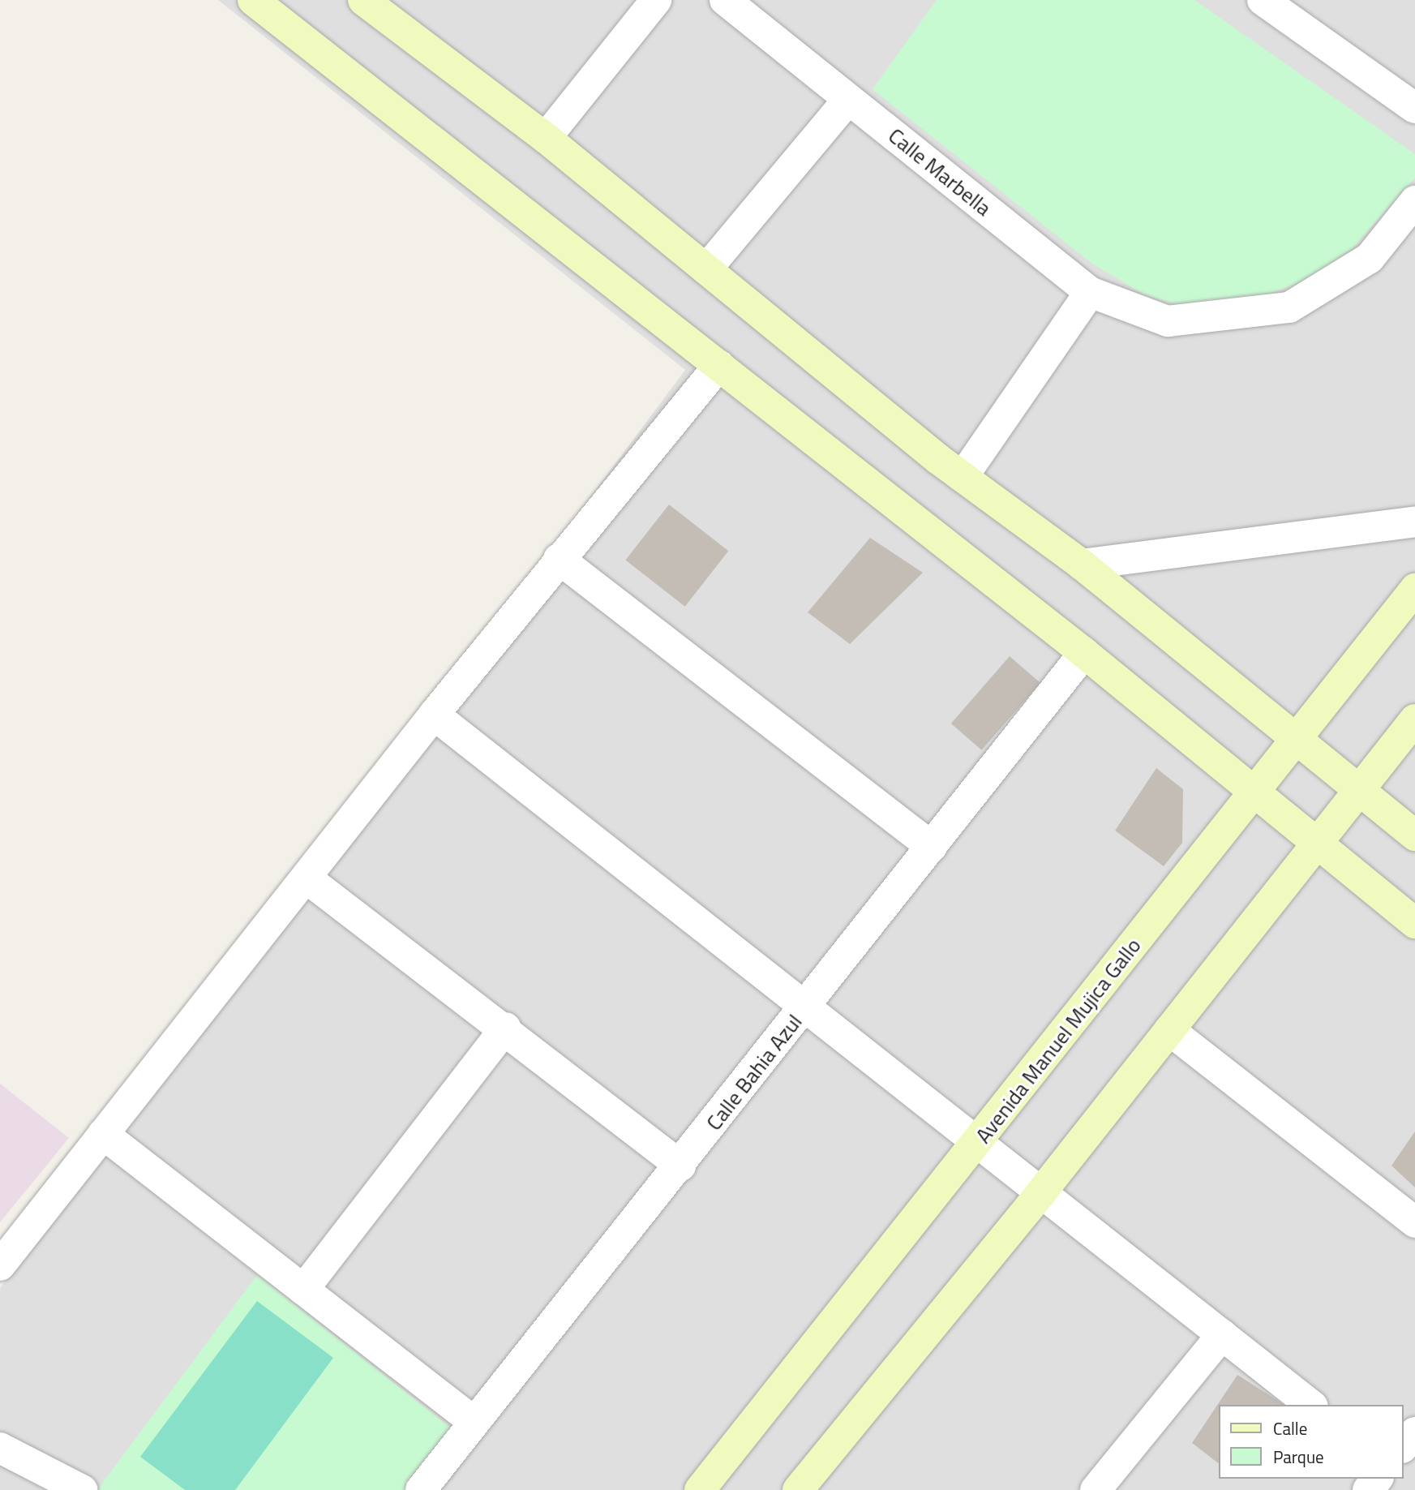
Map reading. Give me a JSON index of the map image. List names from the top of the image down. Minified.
{"streets":{"street":["Calle Marbella","Avenida Manuel Mujica Gallo","Calle Bahia Azul"]},"legend":["Calle","Parque"]}
